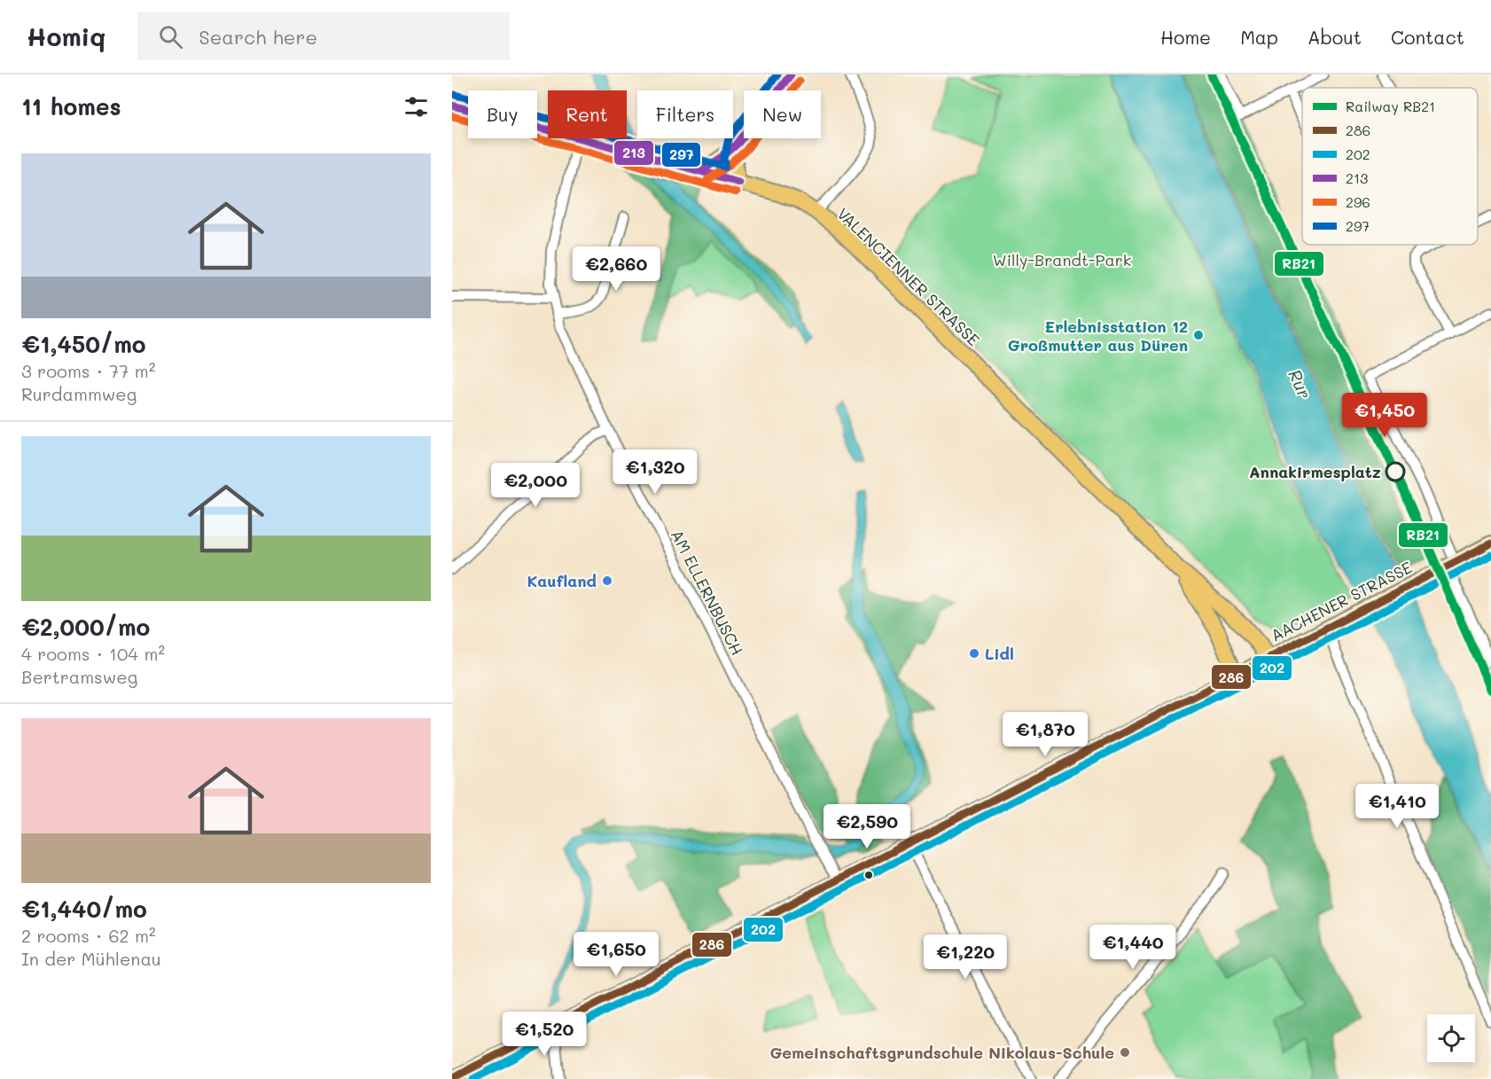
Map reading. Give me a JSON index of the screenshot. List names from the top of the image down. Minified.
{"streets":{"main road":["VALENCIENNER STRASSE","AACHENER STRASSE"],"street":["AM ELLERNBUSCH"]},"crossings":[["VALENCIENNER STRASSE","AACHENER STRASSE"]],"water":["Rur"],"parks":["Willy-Brandt-Park"],"places":["Erlebnisstation 12 Großmutter aus Düren","Annakirmesplatz","Kaufland","Lidl","Gemeinschaftsgrundschule Nikolaus-Schule"],"lines":["rail line RB21","transit line 213","transit line 297","transit line 296","transit line 286","transit line 202"],"legend":["Railway RB21","286","202","213","296","297"],"page":{"header":"Homiq","search":"Search here","nav":["Home","Map","About","Contact"],"heading":"11 homes","chip":["Buy","Rent","Filters","New"],"list":[{"name":"€1,450/mo","note":"3 rooms · 77 m² · Rurdammweg"},{"name":"€2,000/mo","note":"4 rooms · 104 m² · Bertramsweg"},{"name":"€1,440/mo","note":"2 rooms · 62 m² · In der Mühlenau"}],"price":["€2,660","€1,450","€1,320","€2,000","€1,870","€1,410","€2,590","€1,440","€1,650","€1,220","€1,520"]}}
